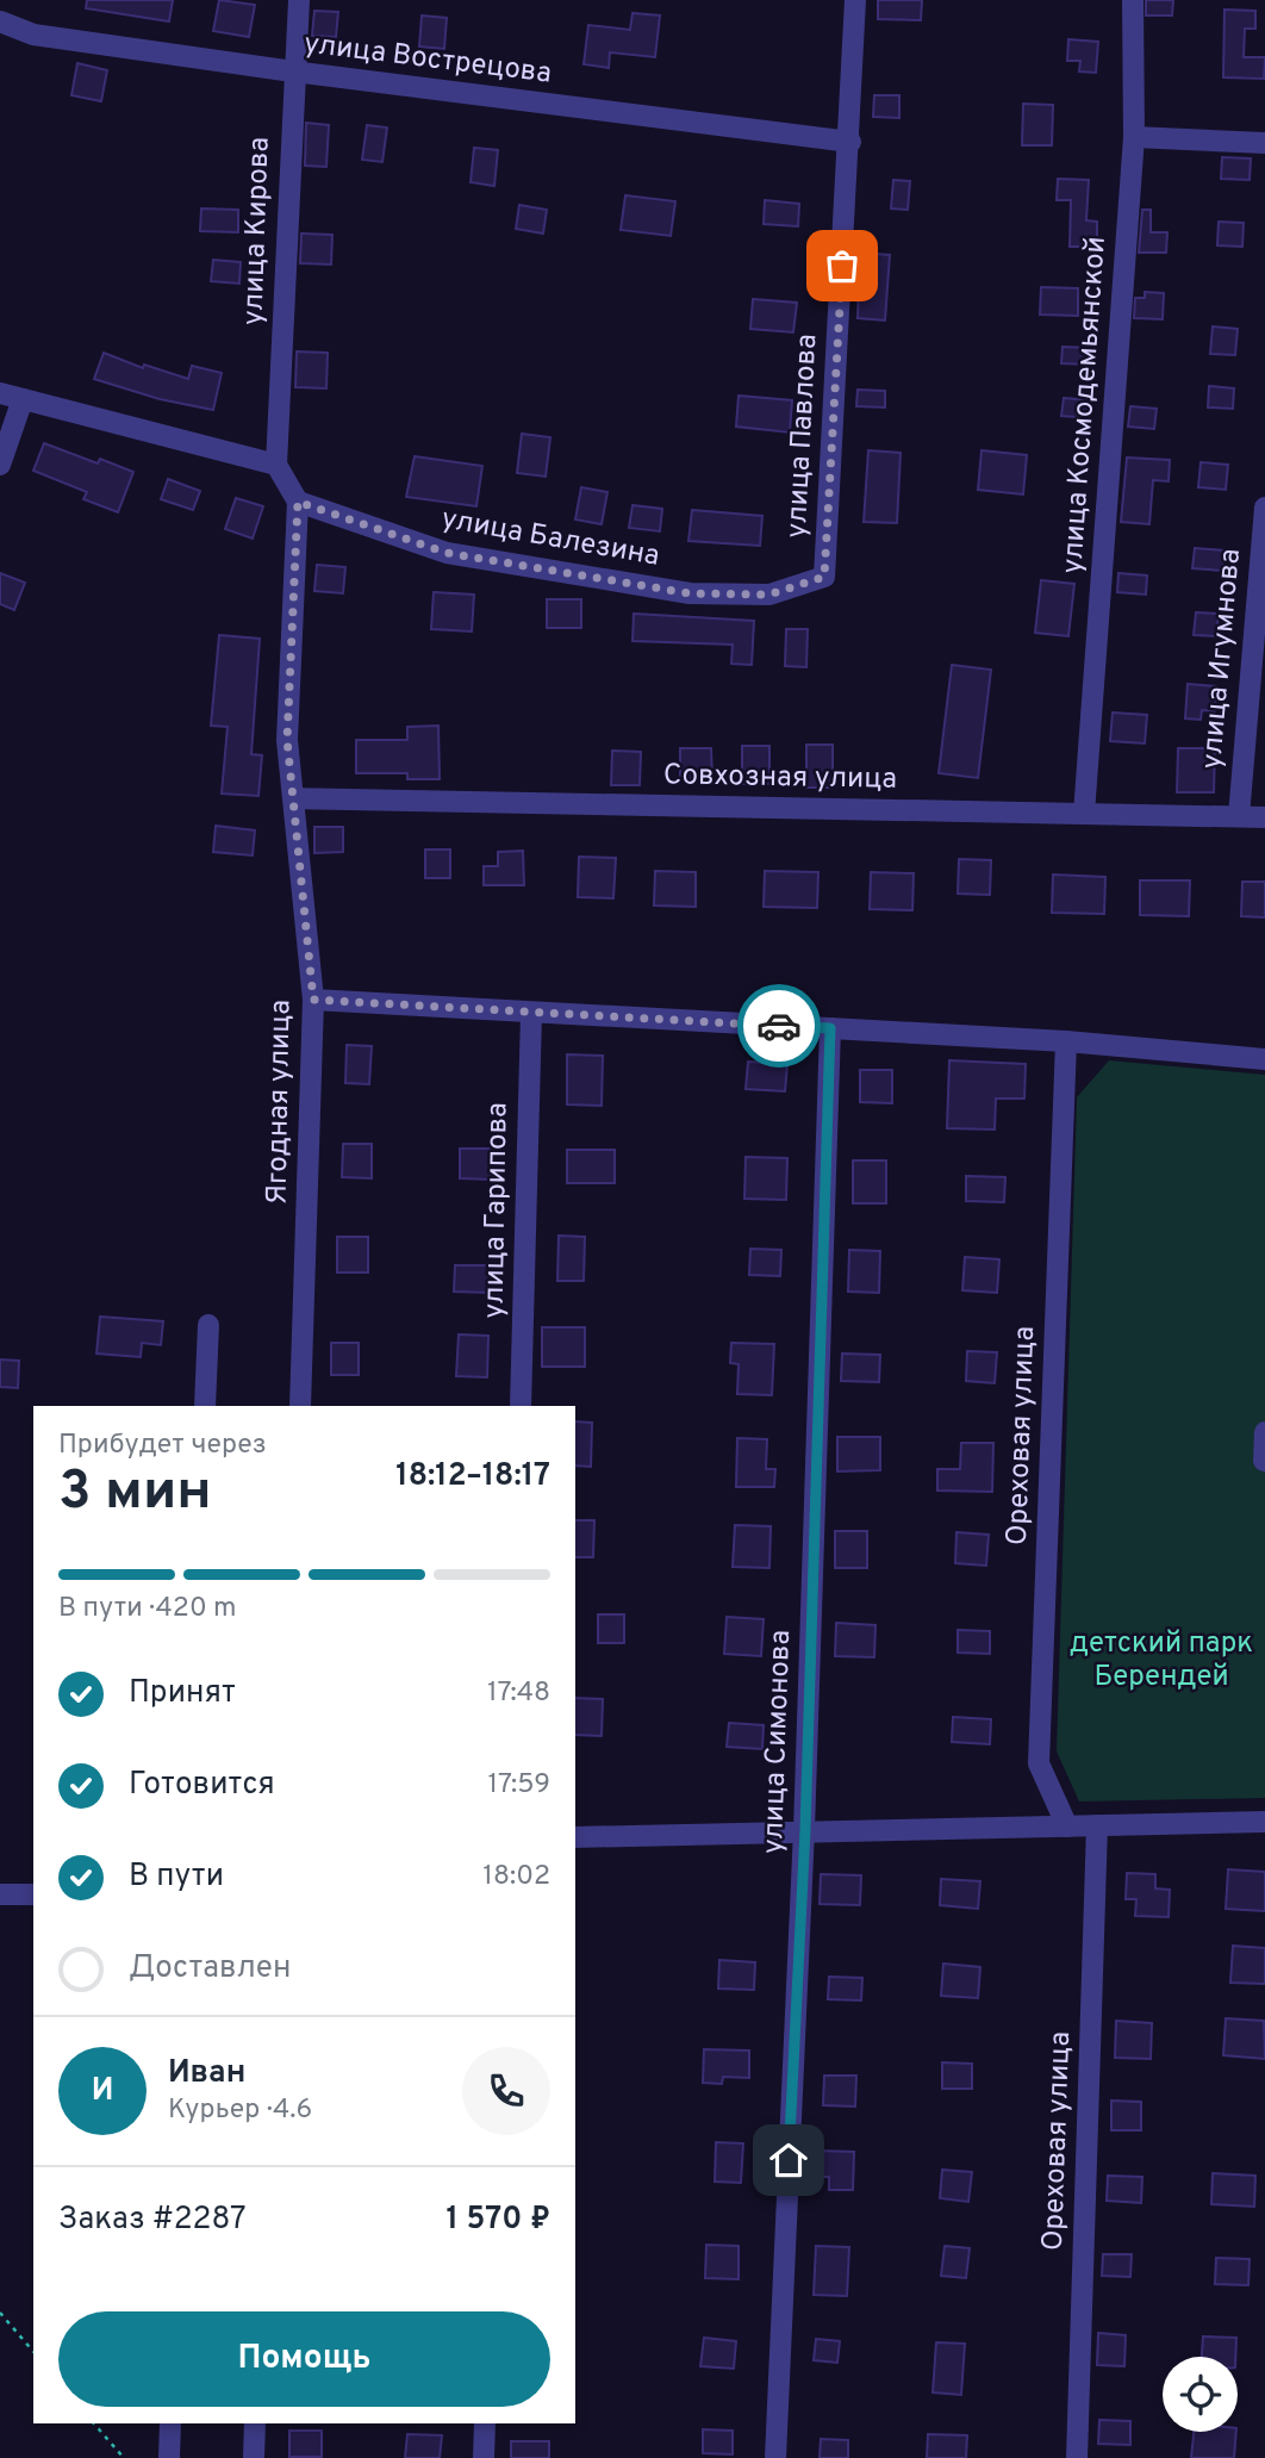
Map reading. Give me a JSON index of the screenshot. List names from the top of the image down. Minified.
{"streets":{"street":["улица Вострецова","улица Кирова","улица Космодемьянской","улица Павлова","улица Балезина","улица Игумнова","Совхозная улица","Ягодная улица","улица Гарипова","Ореховая улица","улица Симонова"]},"crossings":[["улица Вострецова","улица Кирова"],["улица Вострецова","улица Павлова"],["улица Космодемьянской","Совхозная улица"],["улица Павлова","улица Балезина"],["улица Игумнова","Совхозная улица"],["Совхозная улица","Ягодная улица"]],"parks":["детский парк Берендей"],"page":{"heading":["3 мин","Прибудет через","18:12–18:17"],"panel":["Иван","Курьер · 4.6","Заказ #2287","1 570 ₽"],"bar":"В пути · 420 m","list":[["Принят","17:48"],["Готовится","17:59"],["В пути","18:02"],"Доставлен"],"round":"И","buttons":"Помощь"}}
